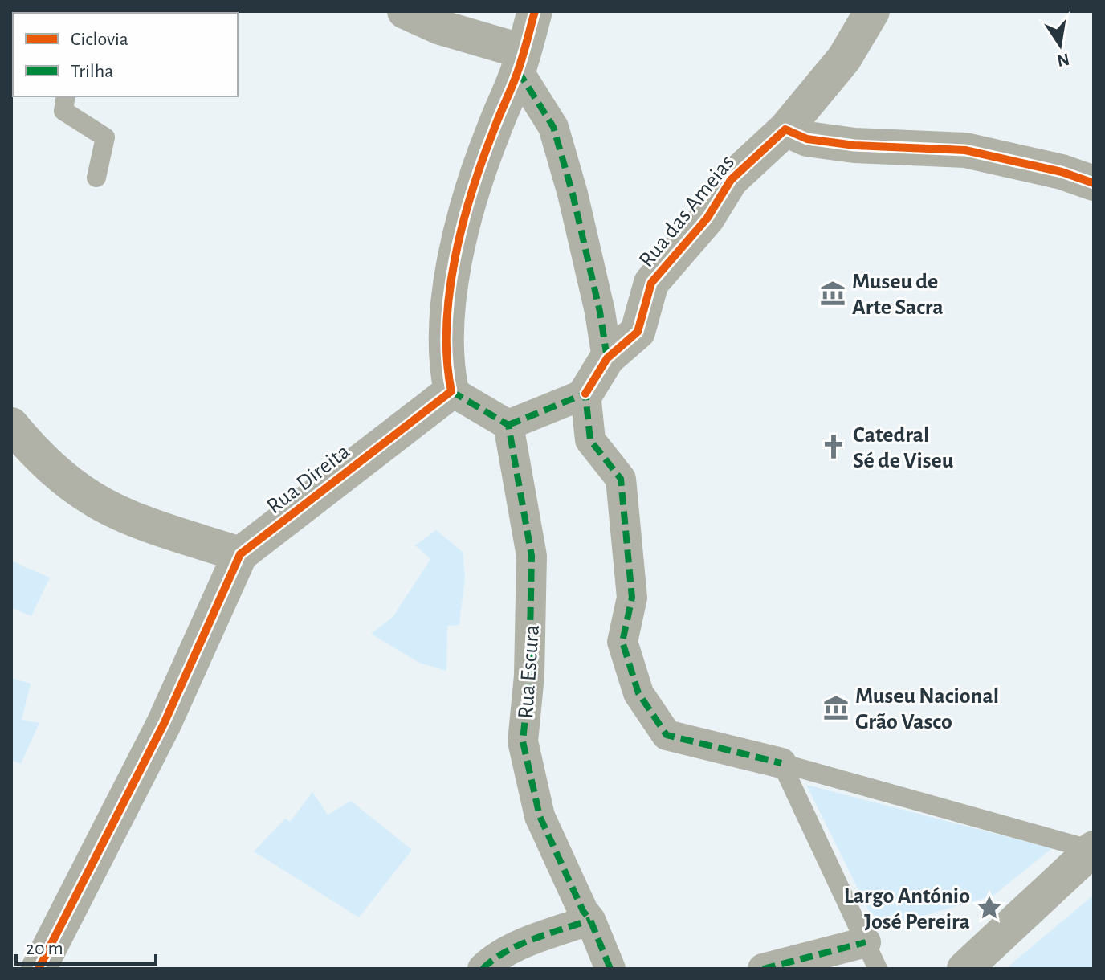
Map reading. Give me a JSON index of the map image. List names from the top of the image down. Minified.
{"streets":{"street":["Rua das Ameias","Rua Direita","Rua Escura"]},"places":{"museum":["Museu de Arte Sacra","Museu Nacional Grão Vasco"],"church":["Catedral Sé de Viseu"],"place":["Largo António José Pereira"]},"legend":["Ciclovia","Trilha"],"scale_bar":"20 m","north":"bottom"}
